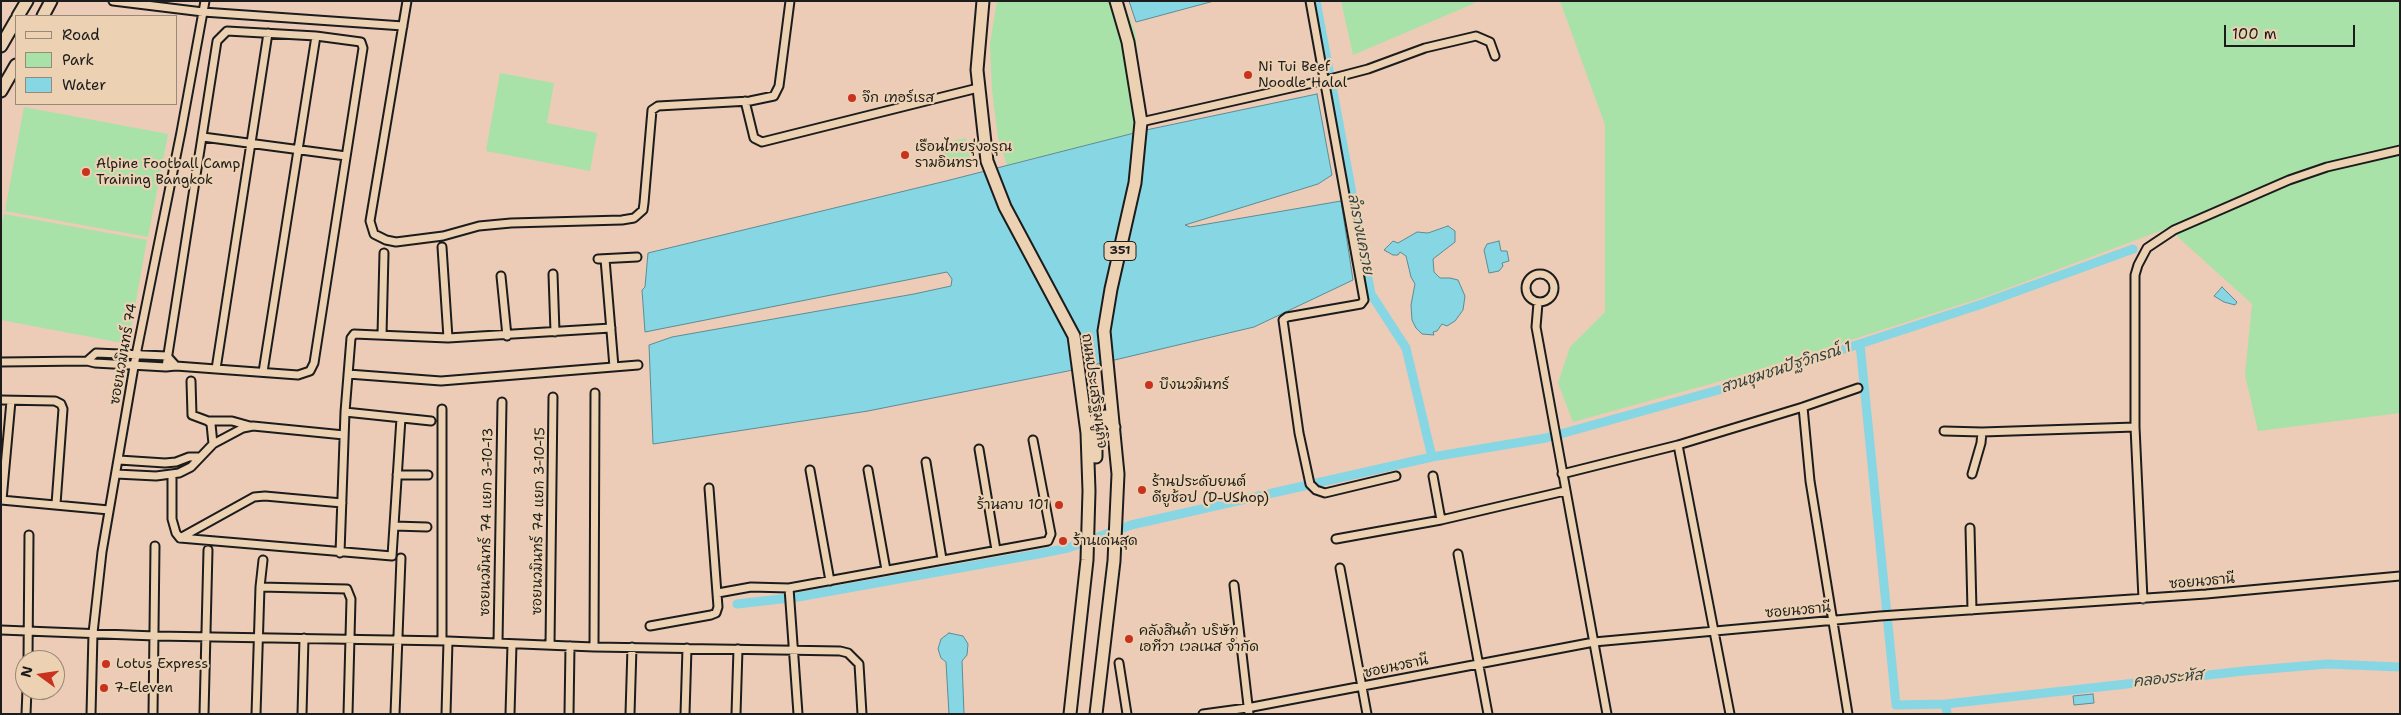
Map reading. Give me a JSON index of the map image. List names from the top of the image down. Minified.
{"streets":{"main road":["351","ถนนประเสริฐมนูกิจ"],"street":["ซอยนวมินทร์ 74","ซอยนวมินทร์ 74 แยก 3-10-15","ซอยนวมินทร์ 74 แยก 3-10-13","ซอยนวธานี"]},"water":["ลำรางแคราย","สวนชุมชนปัฐวิกรณ์ 1","คลองระหัส"],"places":["Ni Tui Beef Noodle Halal","จึก เทอร์เรส","เรือนไทยรุ่งอรุณ รามอินทรา","Alpine Football Camp Training Bangkok","บึงนวมินทร์","ร้านประดับยนต์ ดียูช้อป (D-UShop)","ร้านลาบ 101","ร้านเด่นสุด","คลังสินค้า บริษัท เอทีวา เวลเนส จำกัด","Lotus Express","7-Eleven"],"legend":["Road","Park","Water"],"scale_bar":"100 m","north":"left"}
